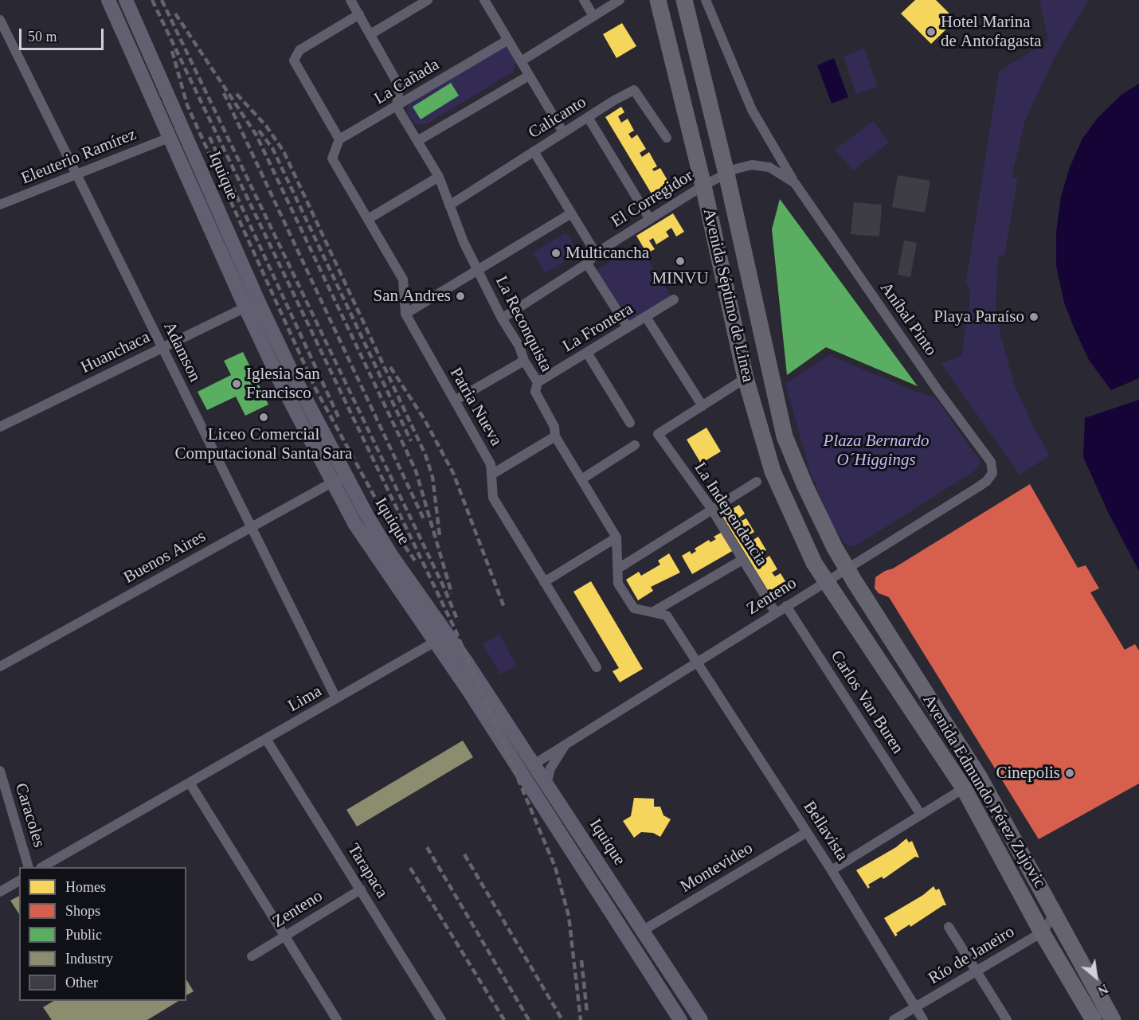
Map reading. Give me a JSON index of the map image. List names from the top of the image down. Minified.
{"streets":{"highway":["Avenida Séptimo de Linea","Avenida Edmundo Pérez Zujovic"],"main road":["Iquique"],"street":["La Cañada","Calicanto","Eleuterio Ramírez","El Corregidor","Aníbal Pinto","La Reconquista","La Frontera","Adamson","Huanchaca","Patria Nueva","La Independencia","Buenos Aires","Zenteno","Lima","Carlos Van Buren","Caracoles","Bellavista","Montevideo","Tarapaca","Río de Janeiro"]},"crossings":[["La Cañada","La Reconquista"],["La Cañada","Patria Nueva"],["Calicanto","La Reconquista"],["Eleuterio Ramírez","Iquique"],["Eleuterio Ramírez","Adamson"],["Iquique","Huanchaca"],["Iquique","Buenos Aires"],["Iquique","Zenteno"],["Iquique","Lima"],["Iquique","Montevideo"],["El Corregidor","Avenida Séptimo de Linea"],["El Corregidor","Aníbal Pinto"],["El Corregidor","La Reconquista"],["Avenida Séptimo de Linea","Aníbal Pinto"],["Avenida Séptimo de Linea","Zenteno"],["Avenida Séptimo de Linea","Avenida Edmundo Pérez Zujovic"],["Aníbal Pinto","Zenteno"],["La Reconquista","La Frontera"],["La Reconquista","Zenteno"],["La Reconquista","Bellavista"],["Adamson","Huanchaca"],["Adamson","Buenos Aires"],["Adamson","Lima"],["La Independencia","Zenteno"],["Zenteno","Carlos Van Buren"],["Zenteno","Avenida Edmundo Pérez Zujovic"],["Zenteno","Bellavista"],["Zenteno","Tarapaca"],["Lima","Tarapaca"],["Avenida Edmundo Pérez Zujovic","Río de Janeiro"],["Bellavista","Montevideo"],["Bellavista","Río de Janeiro"]],"parks":["Plaza Bernardo O´Higgings"],"places":["Hotel Marina de Antofagasta","Multicancha","MINVU","San Andres","Playa Paraíso","Iglesia San Francisco","Liceo Comercial Computacional Santa Sara","Cinepolis"],"legend":["Homes","Shops","Public","Industry","Other"],"scale_bar":"50 m","north":"bottom right"}
